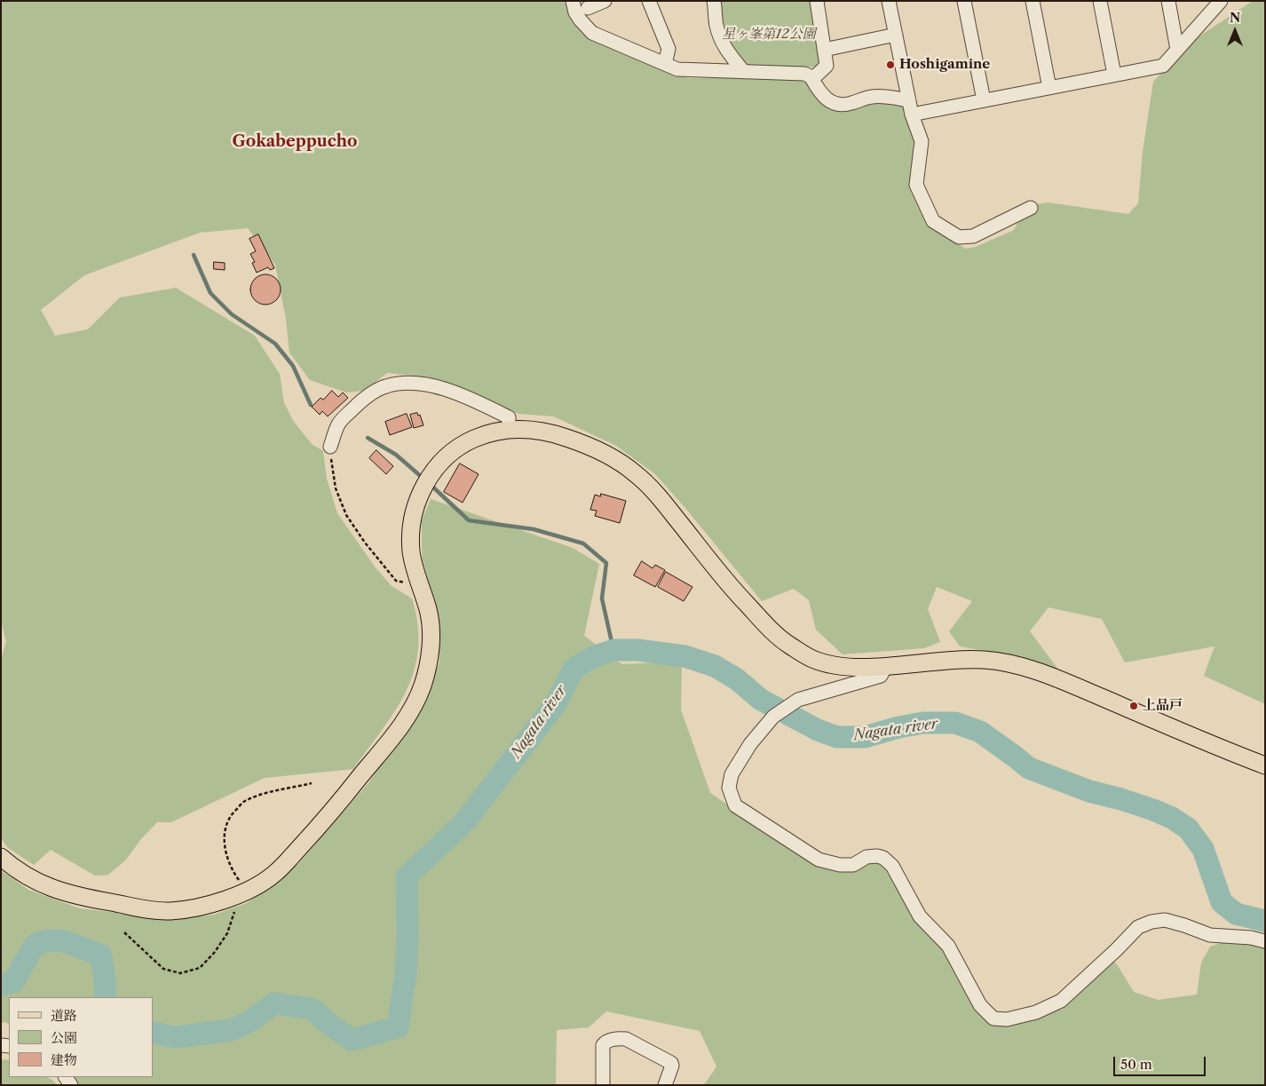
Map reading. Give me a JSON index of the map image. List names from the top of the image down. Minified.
{"districts":["Gokabeppucho"],"water":["Nagata river"],"parks":["星ヶ峯第12公園"],"places":["Hoshigamine","上品戸"],"legend":["道路","公園","建物"],"scale_bar":"50 m","north":"top"}
